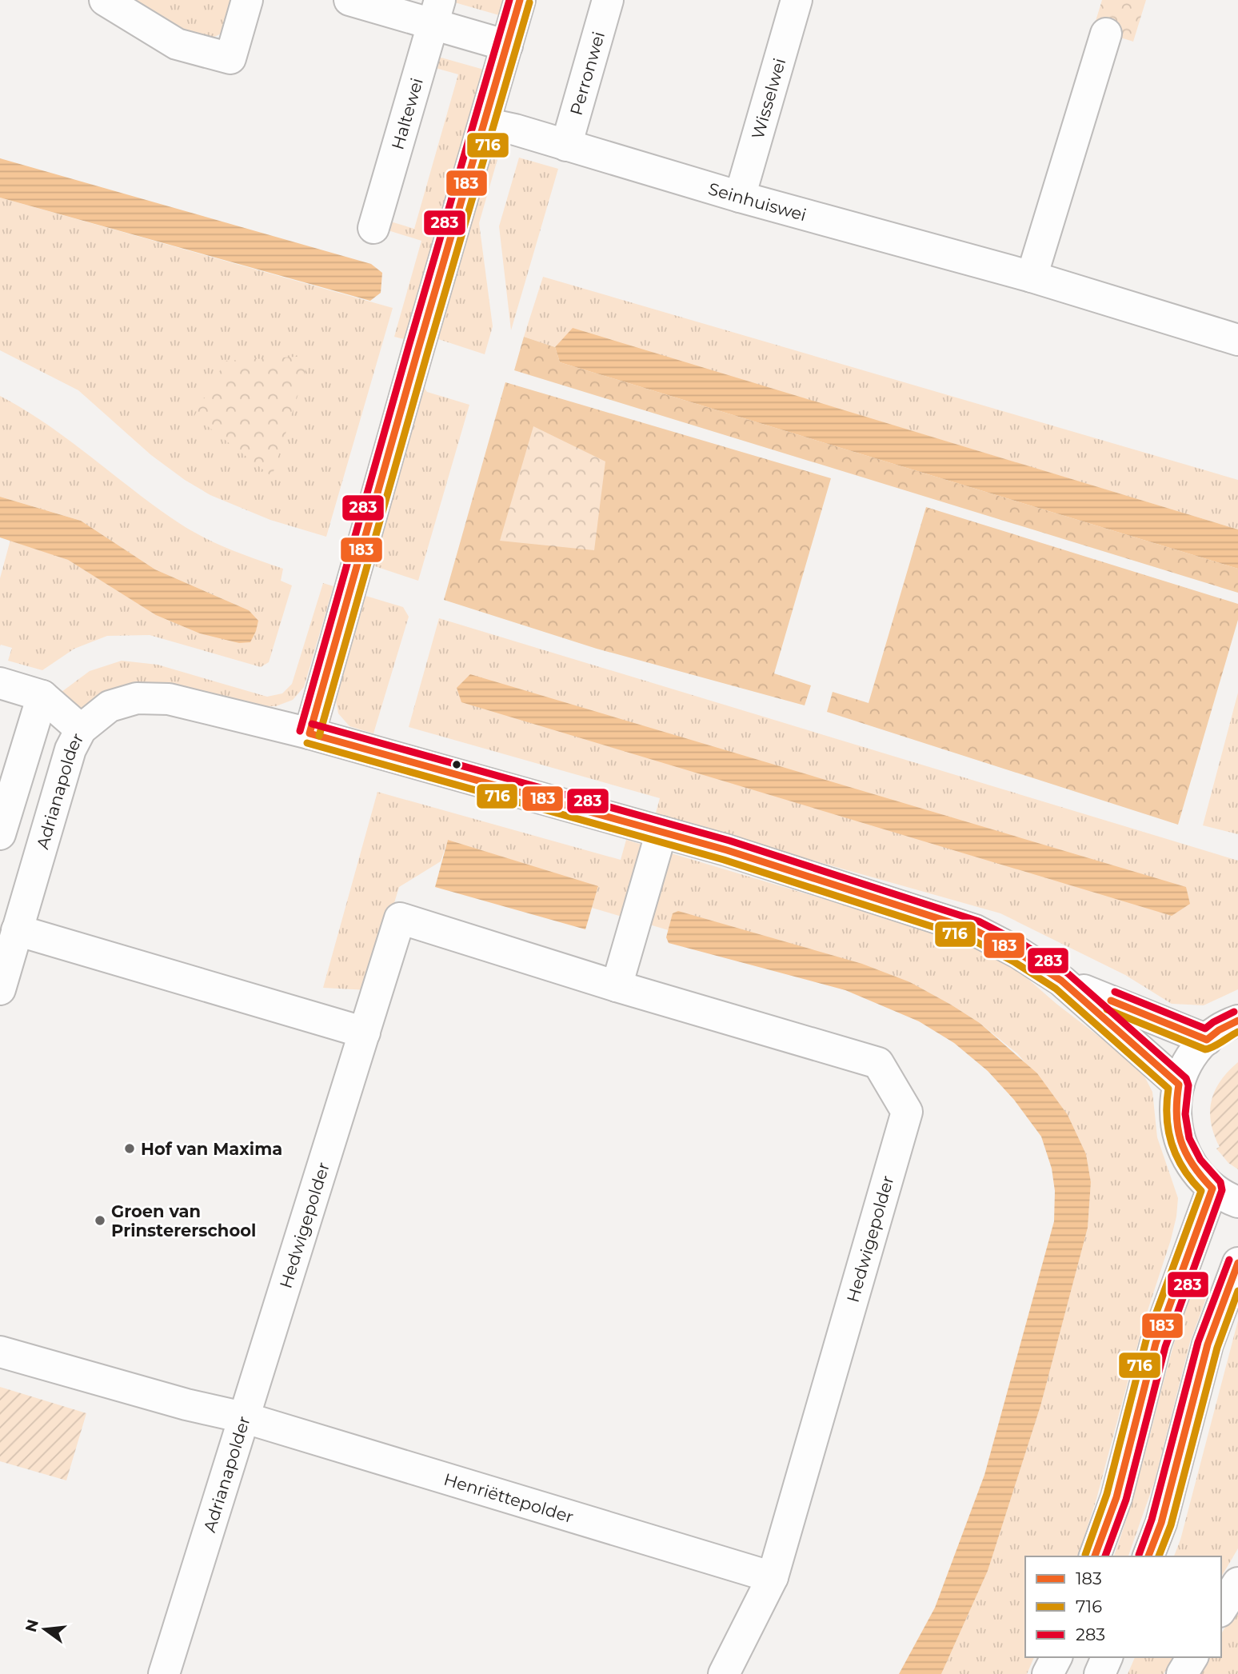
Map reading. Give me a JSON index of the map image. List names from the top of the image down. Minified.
{"streets":{"street":["Perronwei","Wisselwei","Haltewei","Seinhuiswei","Adrianapolder","Hedwigepolder","Henriëttepolder"]},"crossings":[["Perronwei","Seinhuiswei"],["Wisselwei","Seinhuiswei"],["Adrianapolder","Hedwigepolder"],["Adrianapolder","Henriëttepolder"],["Hedwigepolder","Henriëttepolder"]],"places":["Hof van Maxima","Groen van Prinstererschool"],"lines":["transit line 183","transit line 283","transit line 716"],"legend":["183","716","283"],"north":"left"}
